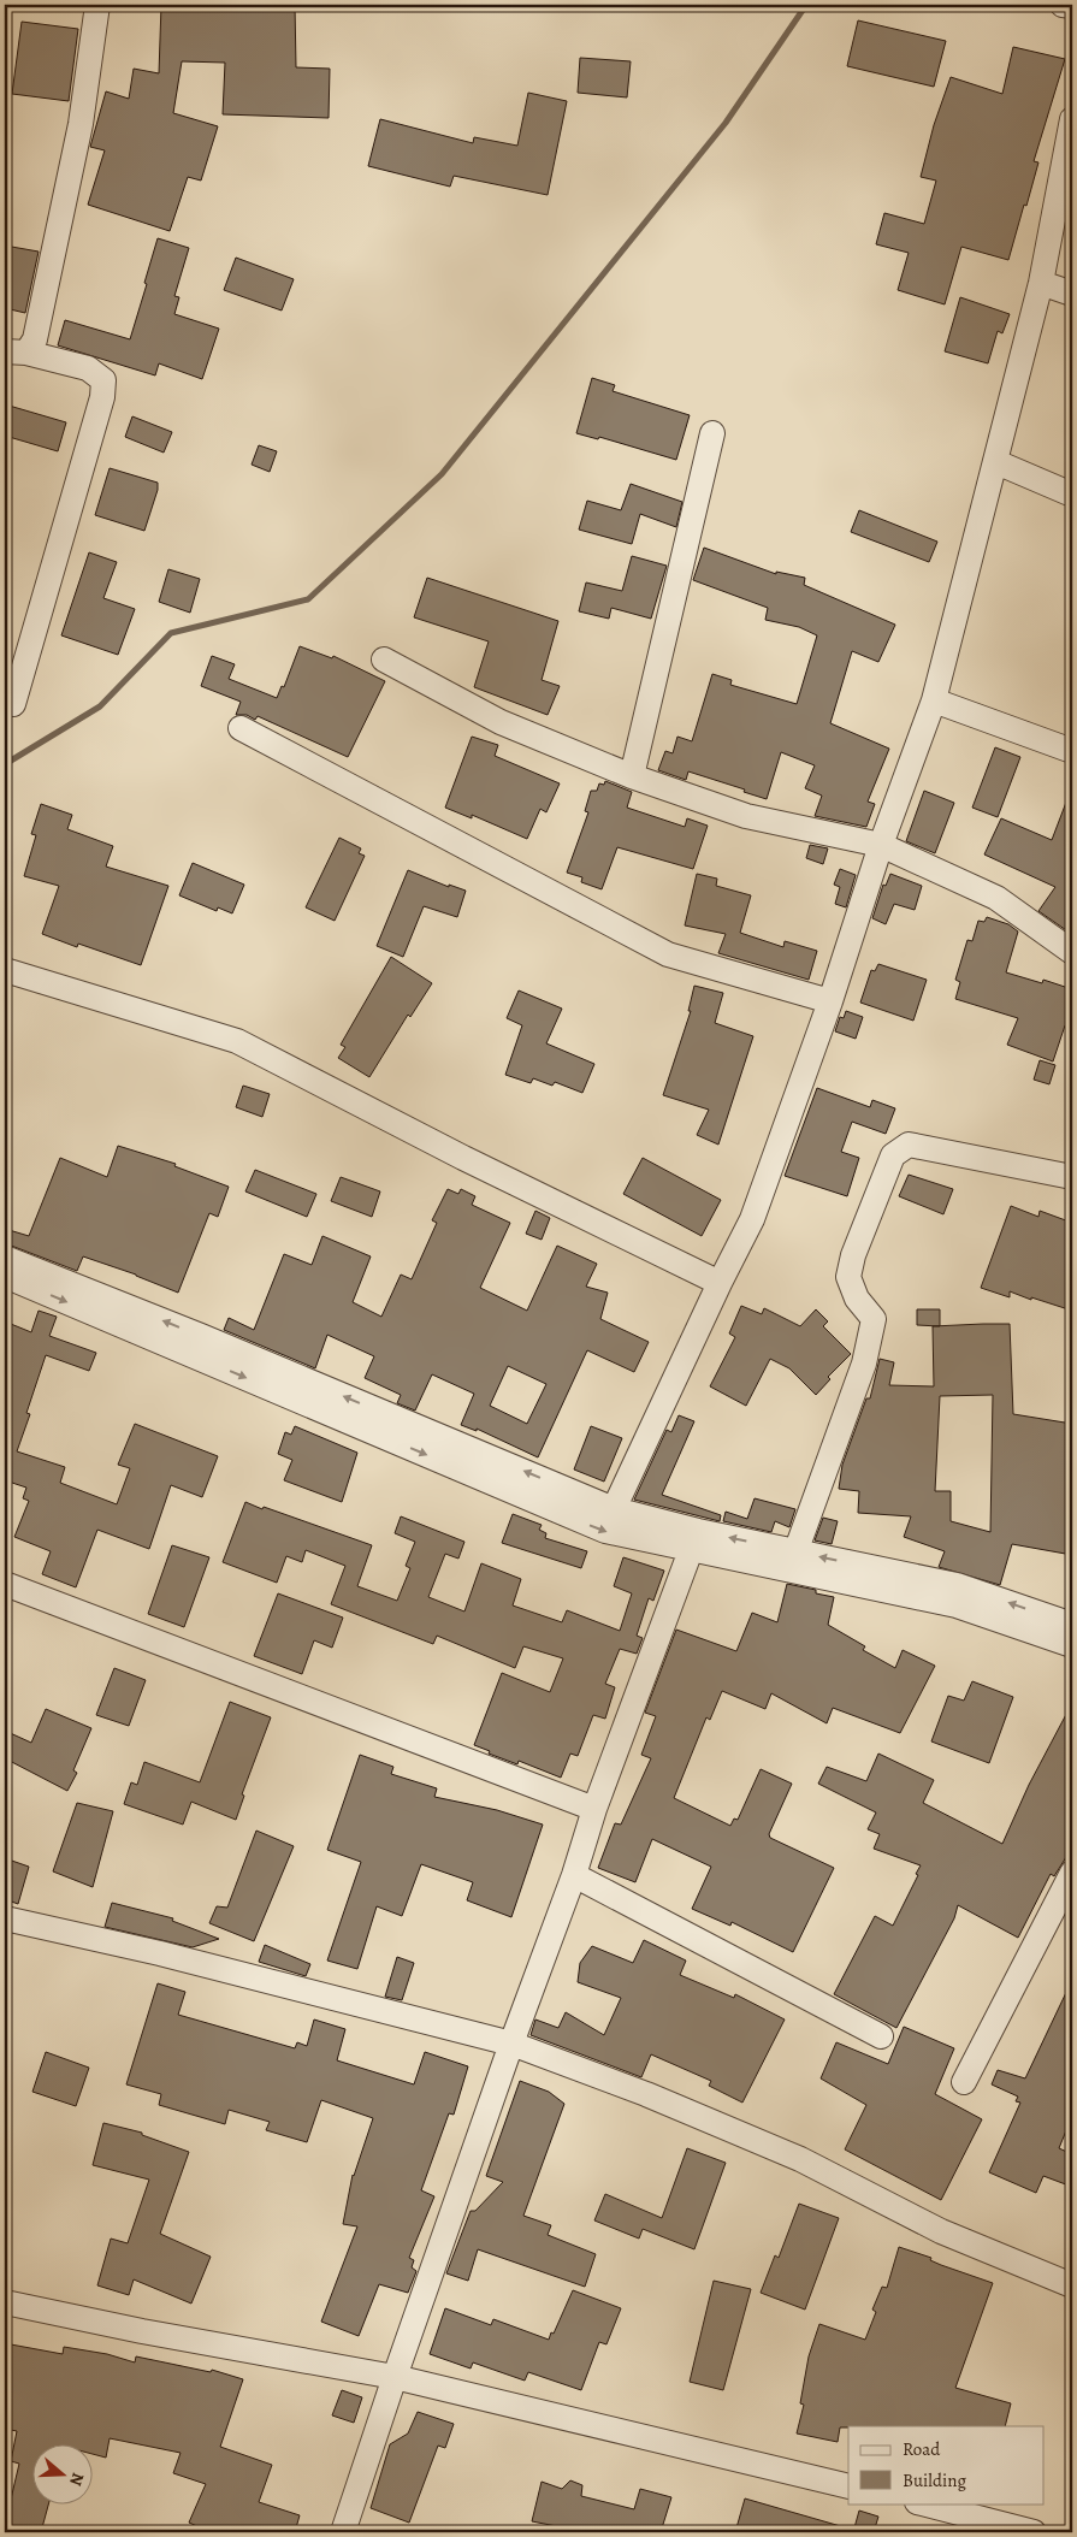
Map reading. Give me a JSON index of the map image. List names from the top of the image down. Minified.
{"legend":["Road","Building"],"north":"right"}
